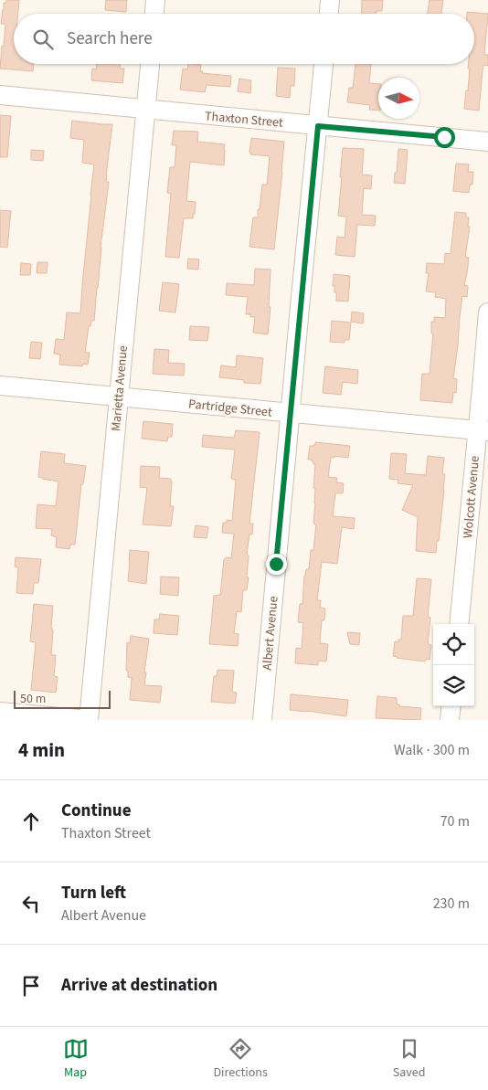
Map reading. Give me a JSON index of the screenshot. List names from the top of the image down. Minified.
{"streets":{"street":["Thaxton Street","Marietta Avenue","Partridge Street","Wolcott Avenue","Albert Avenue"]},"crossings":[["Thaxton Street","Marietta Avenue"],["Thaxton Street","Albert Avenue"],["Marietta Avenue","Partridge Street"],["Partridge Street","Wolcott Avenue"],["Partridge Street","Albert Avenue"]],"scale_bar":"50 m","north":"right","page":{"search":"Search here","scale":"50 m","heading":["4 min","Walk · 300 m"],"list":[["Continue","Thaxton Street","70 m"],["Turn left","Albert Avenue","230 m"],"Arrive at destination"],"nav":["Map","Directions","Saved"]}}
